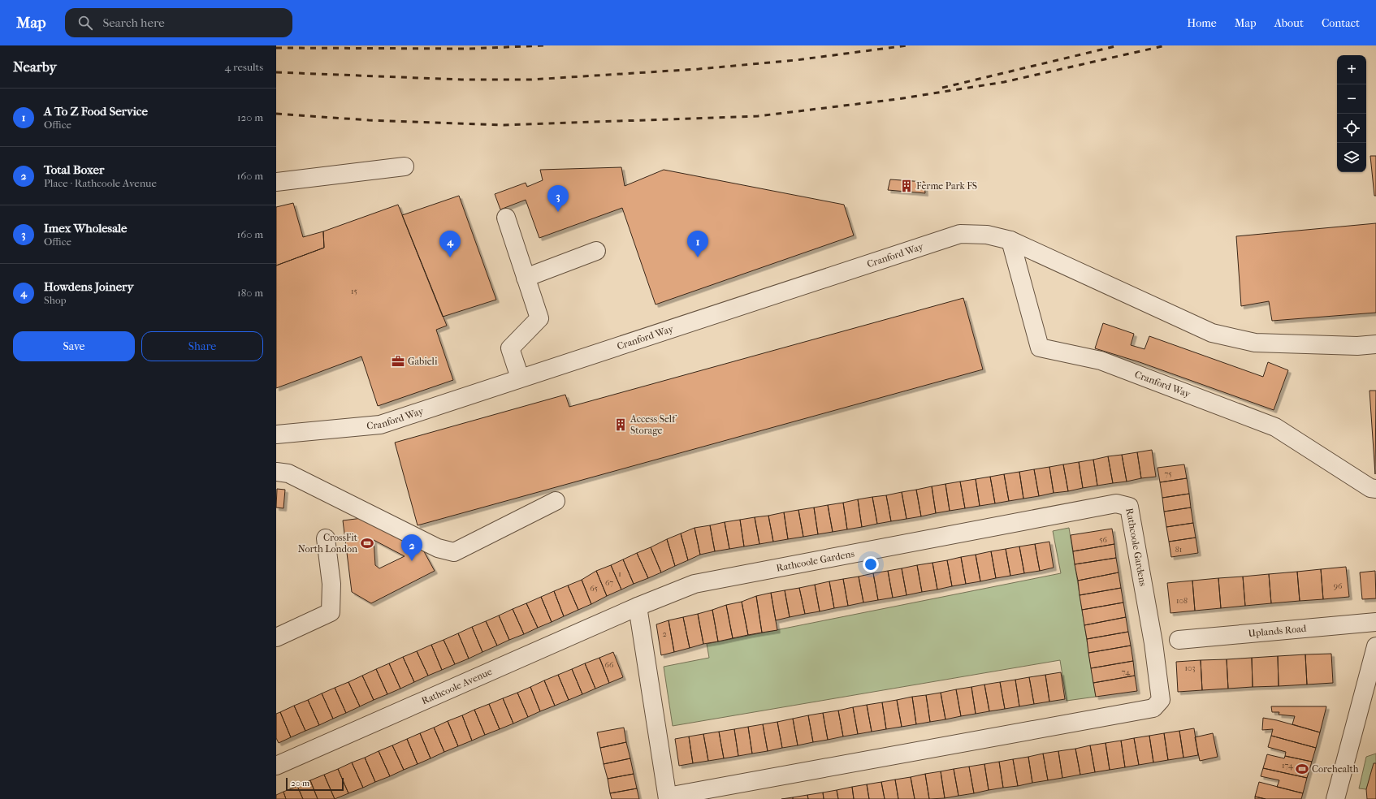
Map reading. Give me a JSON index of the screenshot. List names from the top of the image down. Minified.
{"streets":{"street":["Cranford Way","Rathcoole Gardens","Uplands Road","Rathcoole Avenue"]},"crossings":[["Rathcoole Gardens","Rathcoole Avenue"]],"places":{"building":["Ferme Park FS","Access Self Storage"],"office":["Gabieli"],"sports":["CrossFit North London","Corehealth"]},"house_numbers":["15","75","56","81","1","67","96","65","108","2","66","103","74","174"],"scale_bar":"20 m","page":{"header":"Map","search":"Search here","nav":["Home","Map","About","Contact"],"heading":["Nearby","4 results"],"map_buttons":["+","−"],"list":[{"mark":"1","name":"A To Z Food Service","note":"Office","value":"120 m"},{"mark":"2","name":"Total Boxer","note":"Place · Rathcoole Avenue","value":"160 m"},{"mark":"3","name":"Imex Wholesale","note":"Office","value":"160 m"},{"mark":"4","name":"Howdens Joinery","note":"Shop","value":"180 m"}],"pins":["3","1","4","2"],"buttons":["Save","Share"],"scale":"20 m"}}
